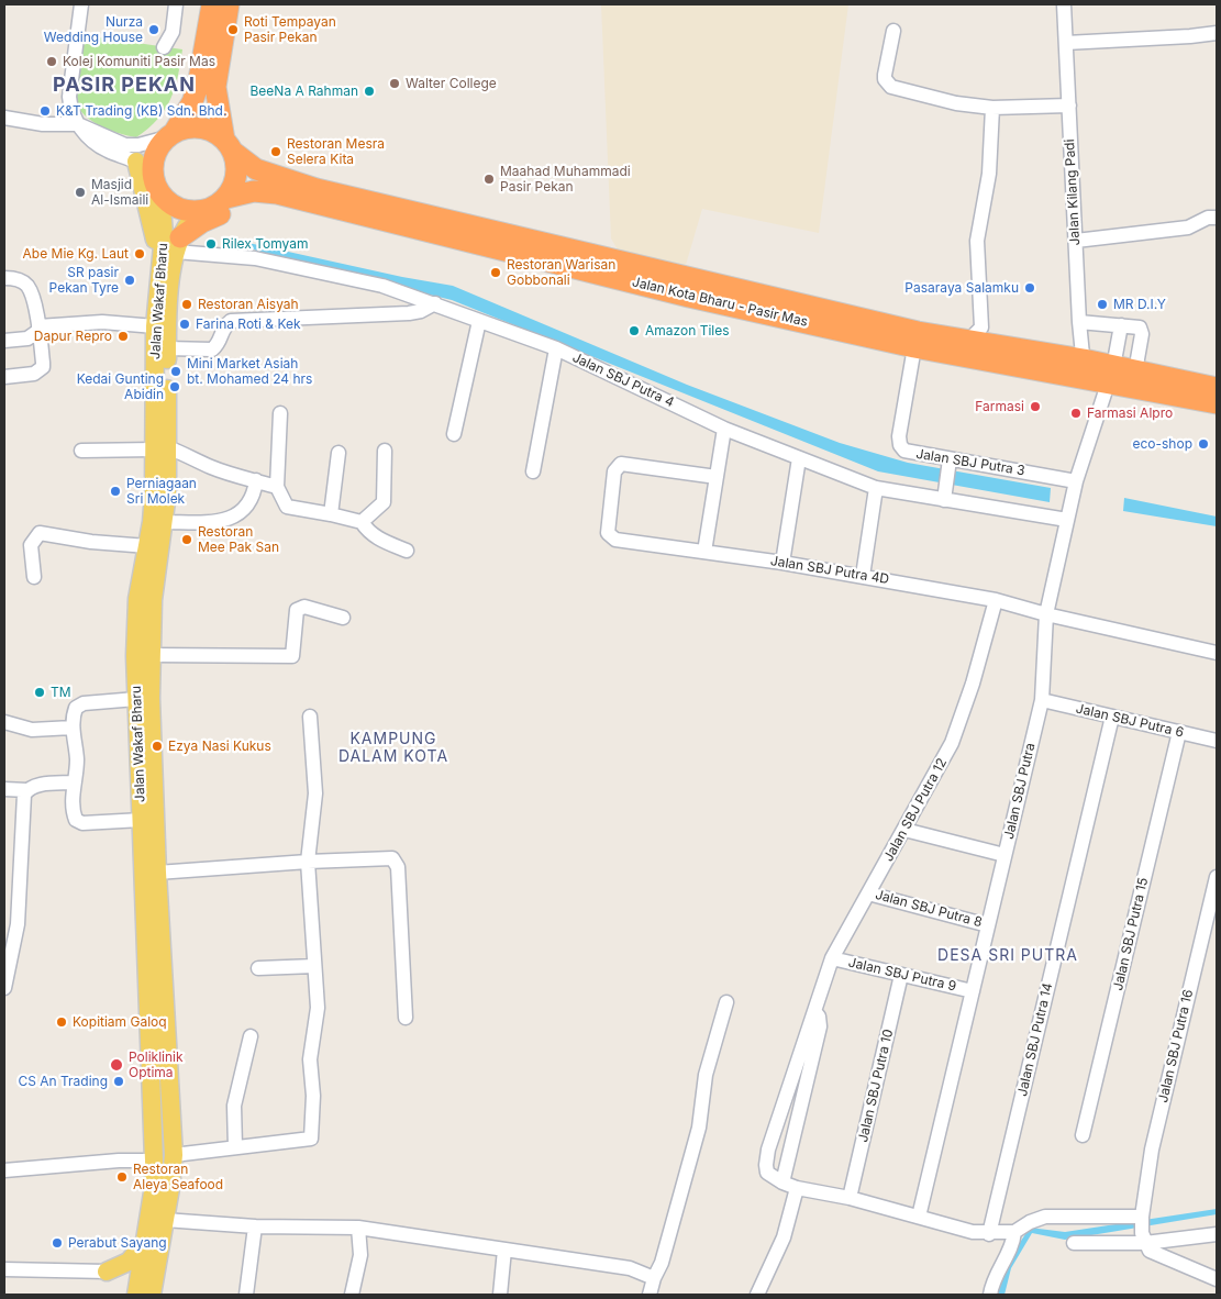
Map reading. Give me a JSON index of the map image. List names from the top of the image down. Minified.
{"streets":{"highway":["Jalan Kota Bharu - Pasir Mas"],"main road":["Jalan Wakaf Bharu"],"street":["Jalan Kilang Padi","Jalan SBJ Putra 4","Jalan SBJ Putra 3","Jalan SBJ Putra 4D","Jalan SBJ Putra 6","Jalan SBJ Putra","Jalan SBJ Putra 12","Jalan SBJ Putra 8","Jalan SBJ Putra 15","Jalan SBJ Putra 9","Jalan SBJ Putra 14","Jalan SBJ Putra 16","Jalan SBJ Putra 10"]},"crossings":[["Jalan Kilang Padi","Jalan Kota Bharu - Pasir Mas"],["Jalan Wakaf Bharu","Jalan Kota Bharu - Pasir Mas"],["Jalan Wakaf Bharu","Jalan SBJ Putra 4"],["Jalan Kota Bharu - Pasir Mas","Jalan SBJ Putra 3"],["Jalan Kota Bharu - Pasir Mas","Jalan SBJ Putra"],["Jalan SBJ Putra 4","Jalan SBJ Putra"],["Jalan SBJ Putra 3","Jalan SBJ Putra"],["Jalan SBJ Putra 4D","Jalan SBJ Putra"],["Jalan SBJ Putra 4D","Jalan SBJ Putra 12"],["Jalan SBJ Putra 6","Jalan SBJ Putra"],["Jalan SBJ Putra 6","Jalan SBJ Putra 15"],["Jalan SBJ Putra 6","Jalan SBJ Putra 14"],["Jalan SBJ Putra","Jalan SBJ Putra 12"],["Jalan SBJ Putra","Jalan SBJ Putra 8"],["Jalan SBJ Putra","Jalan SBJ Putra 9"],["Jalan SBJ Putra 12","Jalan SBJ Putra 8"],["Jalan SBJ Putra 12","Jalan SBJ Putra 9"],["Jalan SBJ Putra 12","Jalan SBJ Putra 14"],["Jalan SBJ Putra 12","Jalan SBJ Putra 10"],["Jalan SBJ Putra 9","Jalan SBJ Putra 10"]],"districts":["PASIR PEKAN","KAMPUNG DALAM KOTA","DESA SRI PUTRA"],"places":["Nurza Wedding House","Roti Tempayan Pasir Pekan","Kolej Komuniti Pasir Mas","Walter College","BeeNa A Rahman","K&T Trading (KB) Sdn. Bhd.","Restoran Mesra Selera Kita","Maahad Muhammadi Pasir Pekan","Masjid Al-Ismaili","Rilex Tomyam","Abe Mie Kg. Laut","Restoran Warisan Gobbonali","SR pasir Pekan Tyre","Pasaraya Salamku","Restoran Aisyah","MR D.I.Y","Farina Roti & Kek","Amazon Tiles","Dapur Repro","Mini Market Asiah bt. Mohamed 24 hrs","Kedai Gunting Abidin","Farmasi","Farmasi Alpro","eco-shop","Perniagaan Sri Molek","Restoran Mee Pak San","TM","Ezya Nasi Kukus","Kopitiam Galoq","Poliklinik Optima","CS An Trading","Restoran Aleya Seafood","Perabut Sayang"]}
